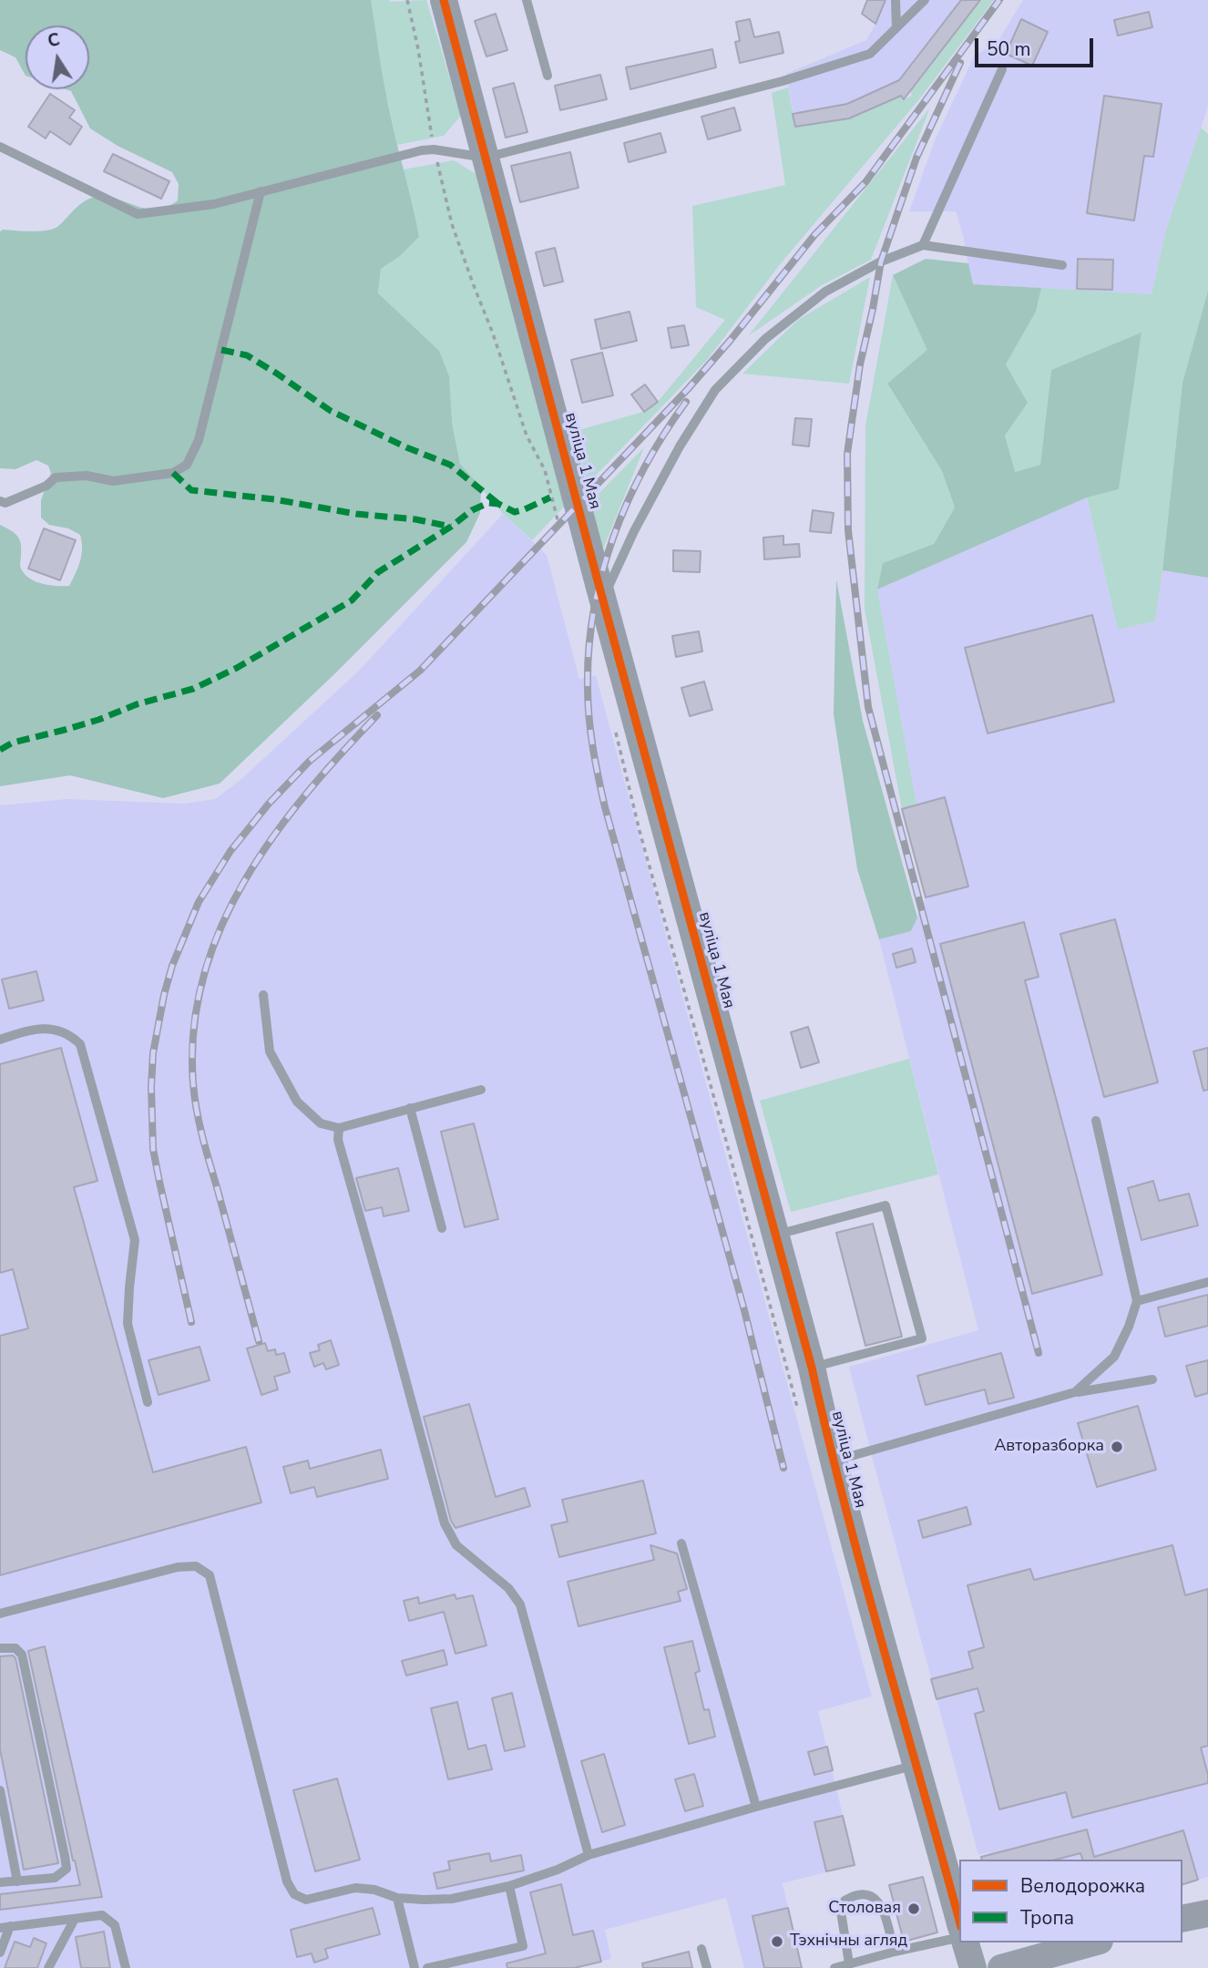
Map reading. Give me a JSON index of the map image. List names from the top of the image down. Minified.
{"streets":{"street":["вуліца 1 Мая"]},"places":["Авторазборка","Столовая","Тэхнічны агляд"],"legend":["Велодорожка","Тропа"],"scale_bar":"50 m","north":"top"}
